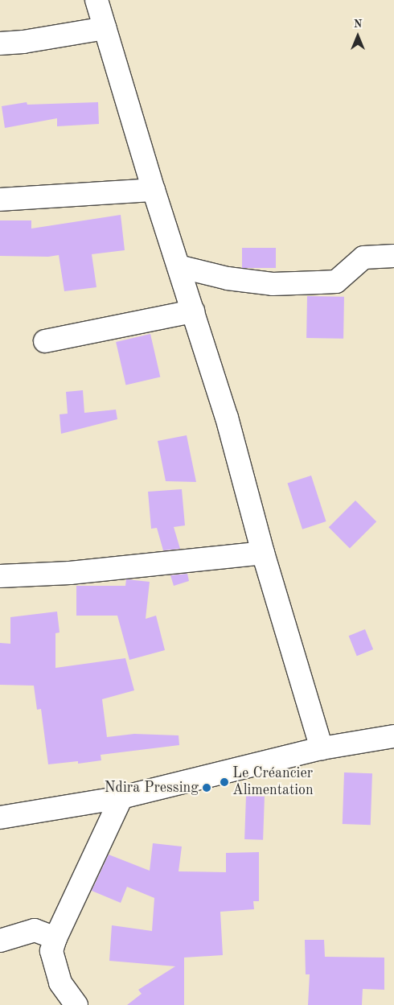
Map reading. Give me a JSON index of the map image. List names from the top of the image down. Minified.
{"places":["Le Créancier Alimentation","Ndira Pressing"],"north":"top"}
